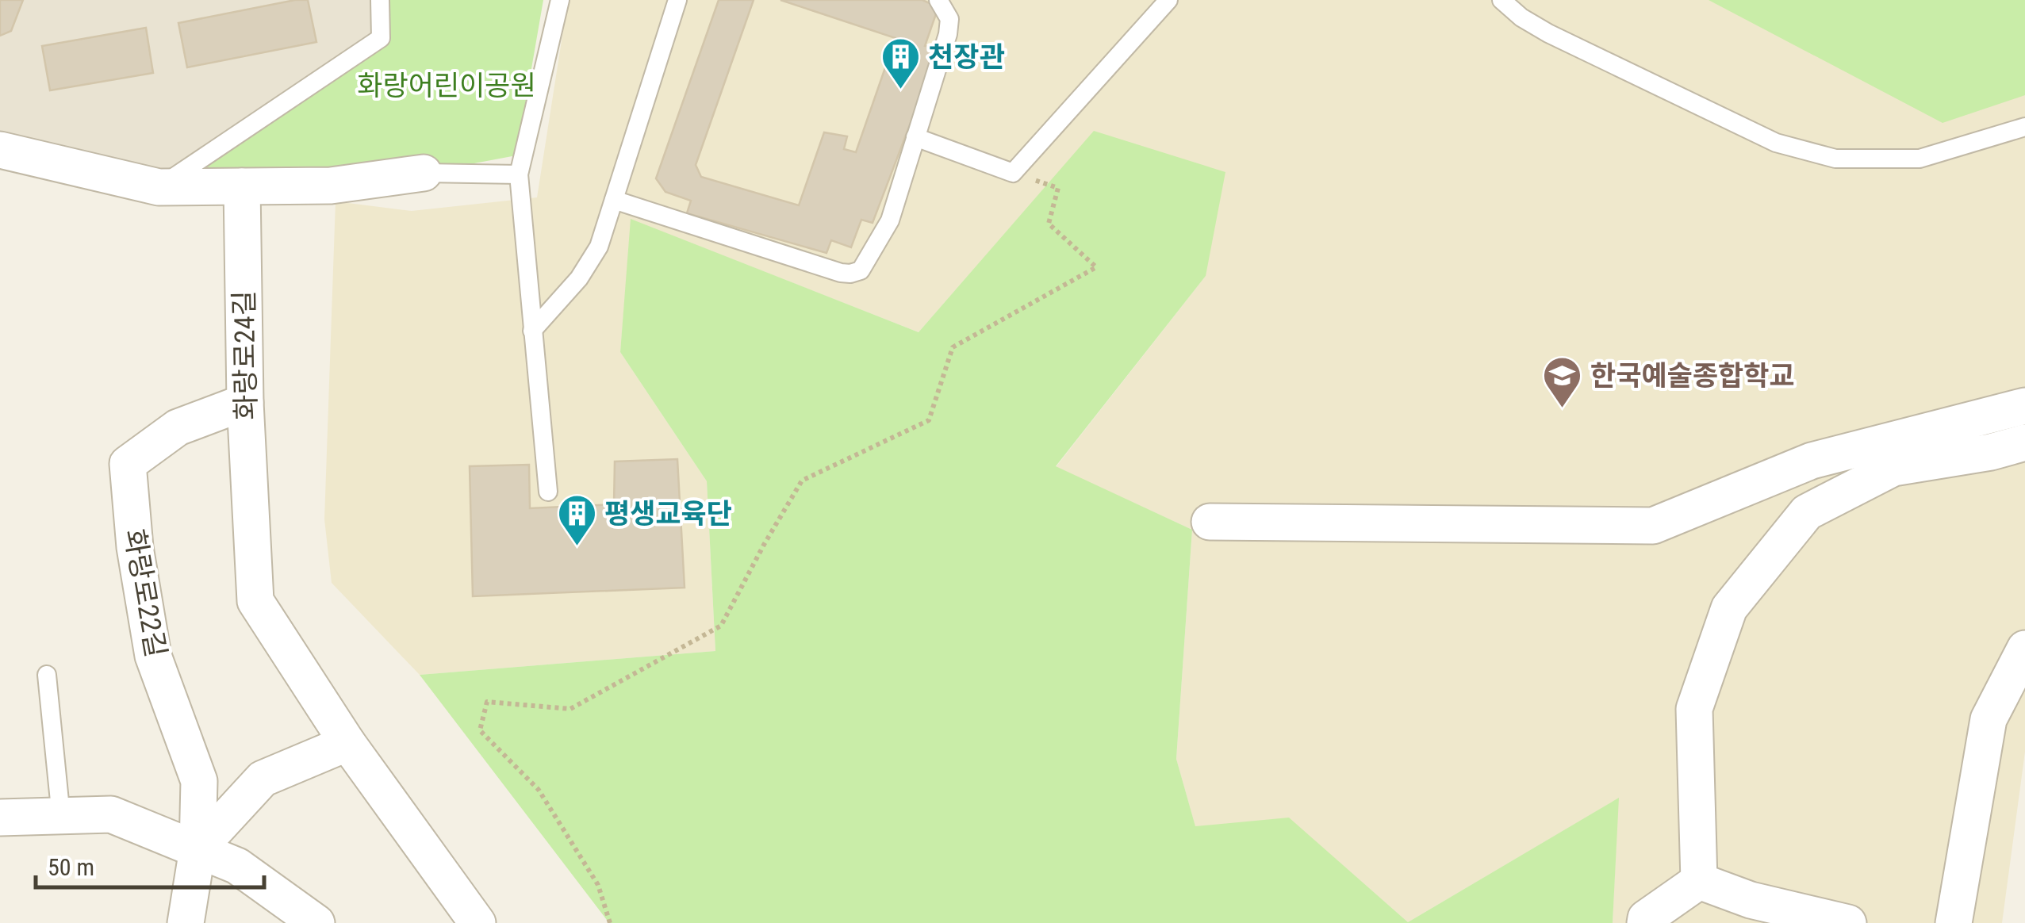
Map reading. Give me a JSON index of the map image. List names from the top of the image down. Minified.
{"streets":{"street":["화랑로24길","화랑로22길"]},"crossings":[["화랑로24길","화랑로22길"]],"parks":["화랑어린이공원"],"places":{"building":["천장관","평생교육단"],"school or university":["한국예술종합학교"]},"scale_bar":"50 m"}
